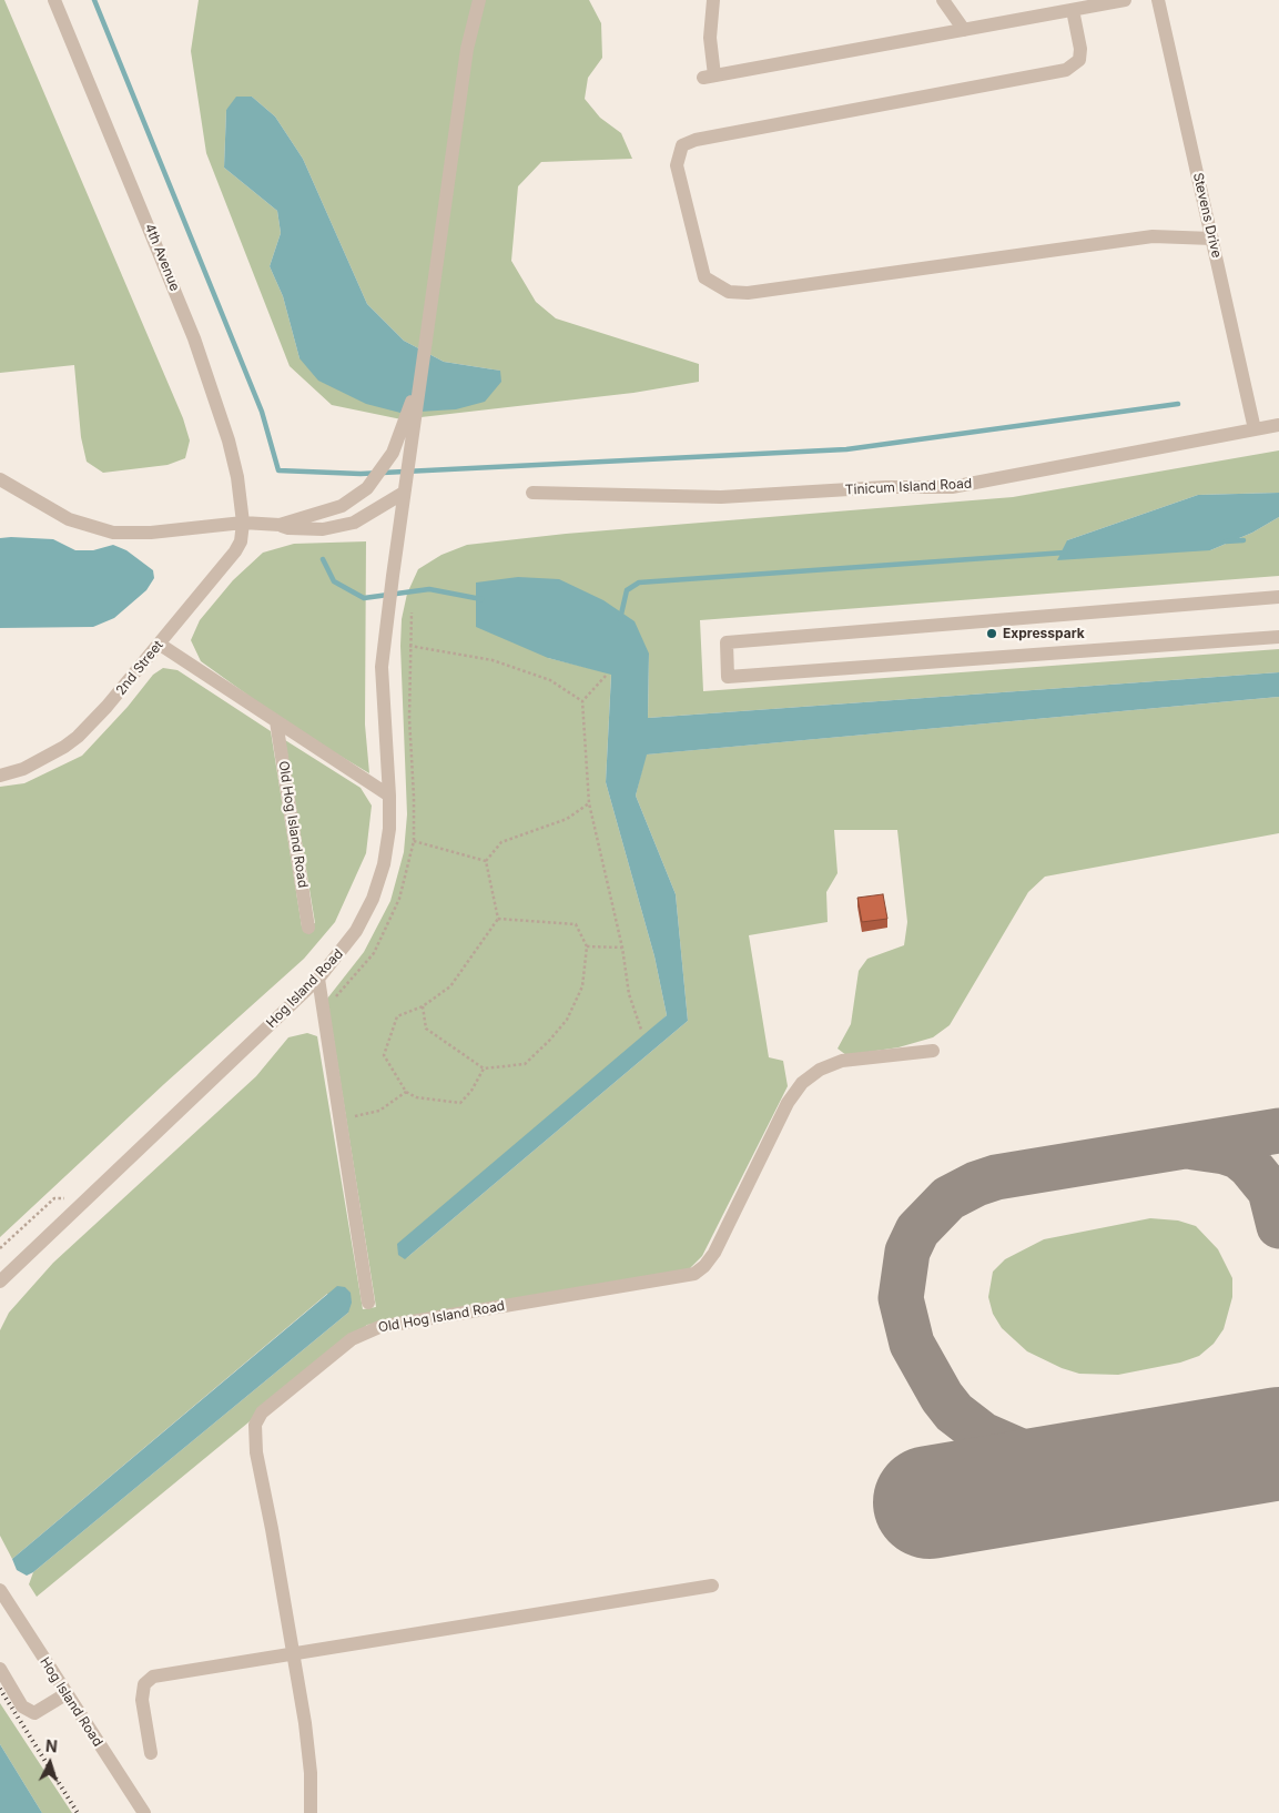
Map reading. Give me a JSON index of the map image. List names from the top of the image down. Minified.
{"streets":{"street":["Stevens Drive","4th Avenue","Tinicum Island Road","2nd Street","Old Hog Island Road","Hog Island Road"]},"crossings":[["Stevens Drive","Tinicum Island Road"],["4th Avenue","2nd Street"]],"places":["Expresspark"],"north":"top"}
